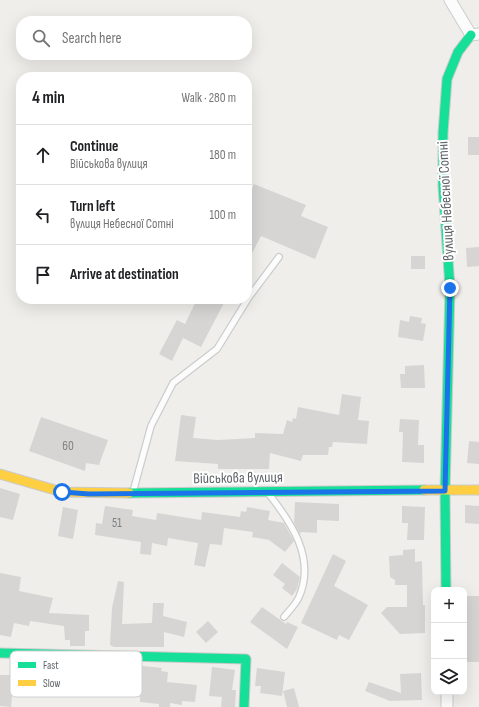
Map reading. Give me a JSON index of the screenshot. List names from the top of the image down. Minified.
{"streets":{"street":["вулиця Небесної Сотні","Військова вулиця"]},"crossings":[["вулиця Небесної Сотні","Військова вулиця"]],"house_numbers":["60","51"],"legend":["Fast","Slow"],"page":{"search":"Search here","heading":["4 min","Walk · 280 m"],"list":[["Continue","Військова вулиця","180 m"],["Turn left","вулиця Небесної Сотні","100 m"],"Arrive at destination"],"map_buttons":["+","−"]}}
